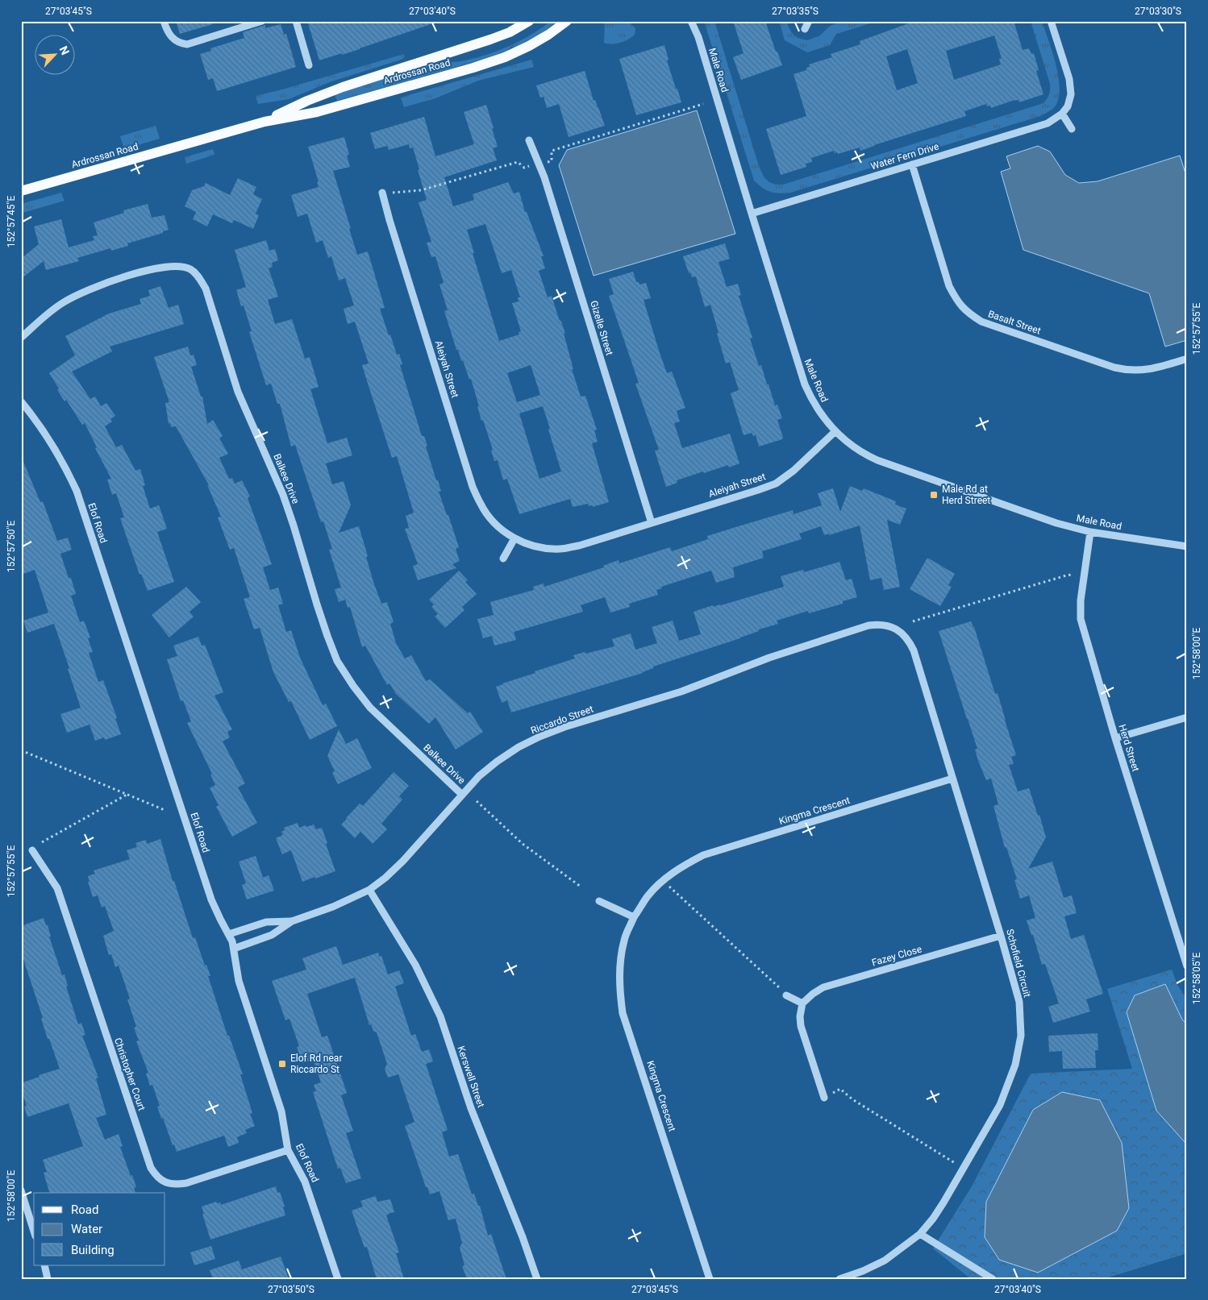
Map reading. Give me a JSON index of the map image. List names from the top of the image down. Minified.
{"streets":{"main road":["Ardrossan Road"],"street":["Male Road","Water Fern Drive","Basalt Street","Gizelle Street","Aleiyah Street","Balkee Drive","Elof Road","Riccardo Street","Herd Street","Kingma Crescent","Fazey Close","Schofield Circuit","Christopher Court","Kerswell Street"]},"crossings":[["Male Road","Water Fern Drive"],["Male Road","Aleiyah Street"],["Male Road","Herd Street"],["Water Fern Drive","Basalt Street"],["Gizelle Street","Aleiyah Street"],["Balkee Drive","Riccardo Street"],["Elof Road","Riccardo Street"],["Elof Road","Christopher Court"],["Riccardo Street","Schofield Circuit"],["Riccardo Street","Kerswell Street"],["Kingma Crescent","Schofield Circuit"],["Fazey Close","Schofield Circuit"]],"places":{"transit":["Male Rd at Herd Street","Elof Rd near Riccardo St"]},"legend":["Road","Water","Building"],"north":"top right","coordinates":["27°03'45\"S","27°03'40\"S","27°03'35\"S","27°03'30\"S","152°57'45\"E","152°57'55\"E","152°57'50\"E","152°58'00\"E","152°58'05\"E","27°03'50\"S"]}
